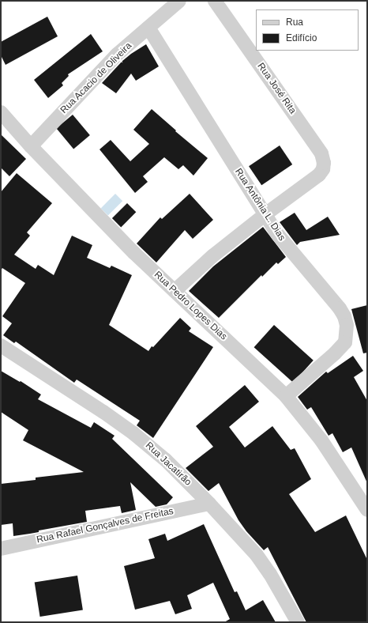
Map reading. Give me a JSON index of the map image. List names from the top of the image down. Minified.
{"streets":{"street":["Rua Acacio de Oliveira","Rua José Rita","Rua Antônia L. Dias","Rua Pedro Lopes Dias","Rua Jacatirão","Rua Rafael Gonçalves de Freitas"]},"crossings":[["Rua Acacio de Oliveira","Rua Antônia L. Dias"],["Rua Acacio de Oliveira","Rua Pedro Lopes Dias"],["Rua José Rita","Rua Antônia L. Dias"],["Rua Antônia L. Dias","Rua Pedro Lopes Dias"],["Rua Jacatirão","Rua Rafael Gonçalves de Freitas"]],"legend":["Rua","Edifício"]}
